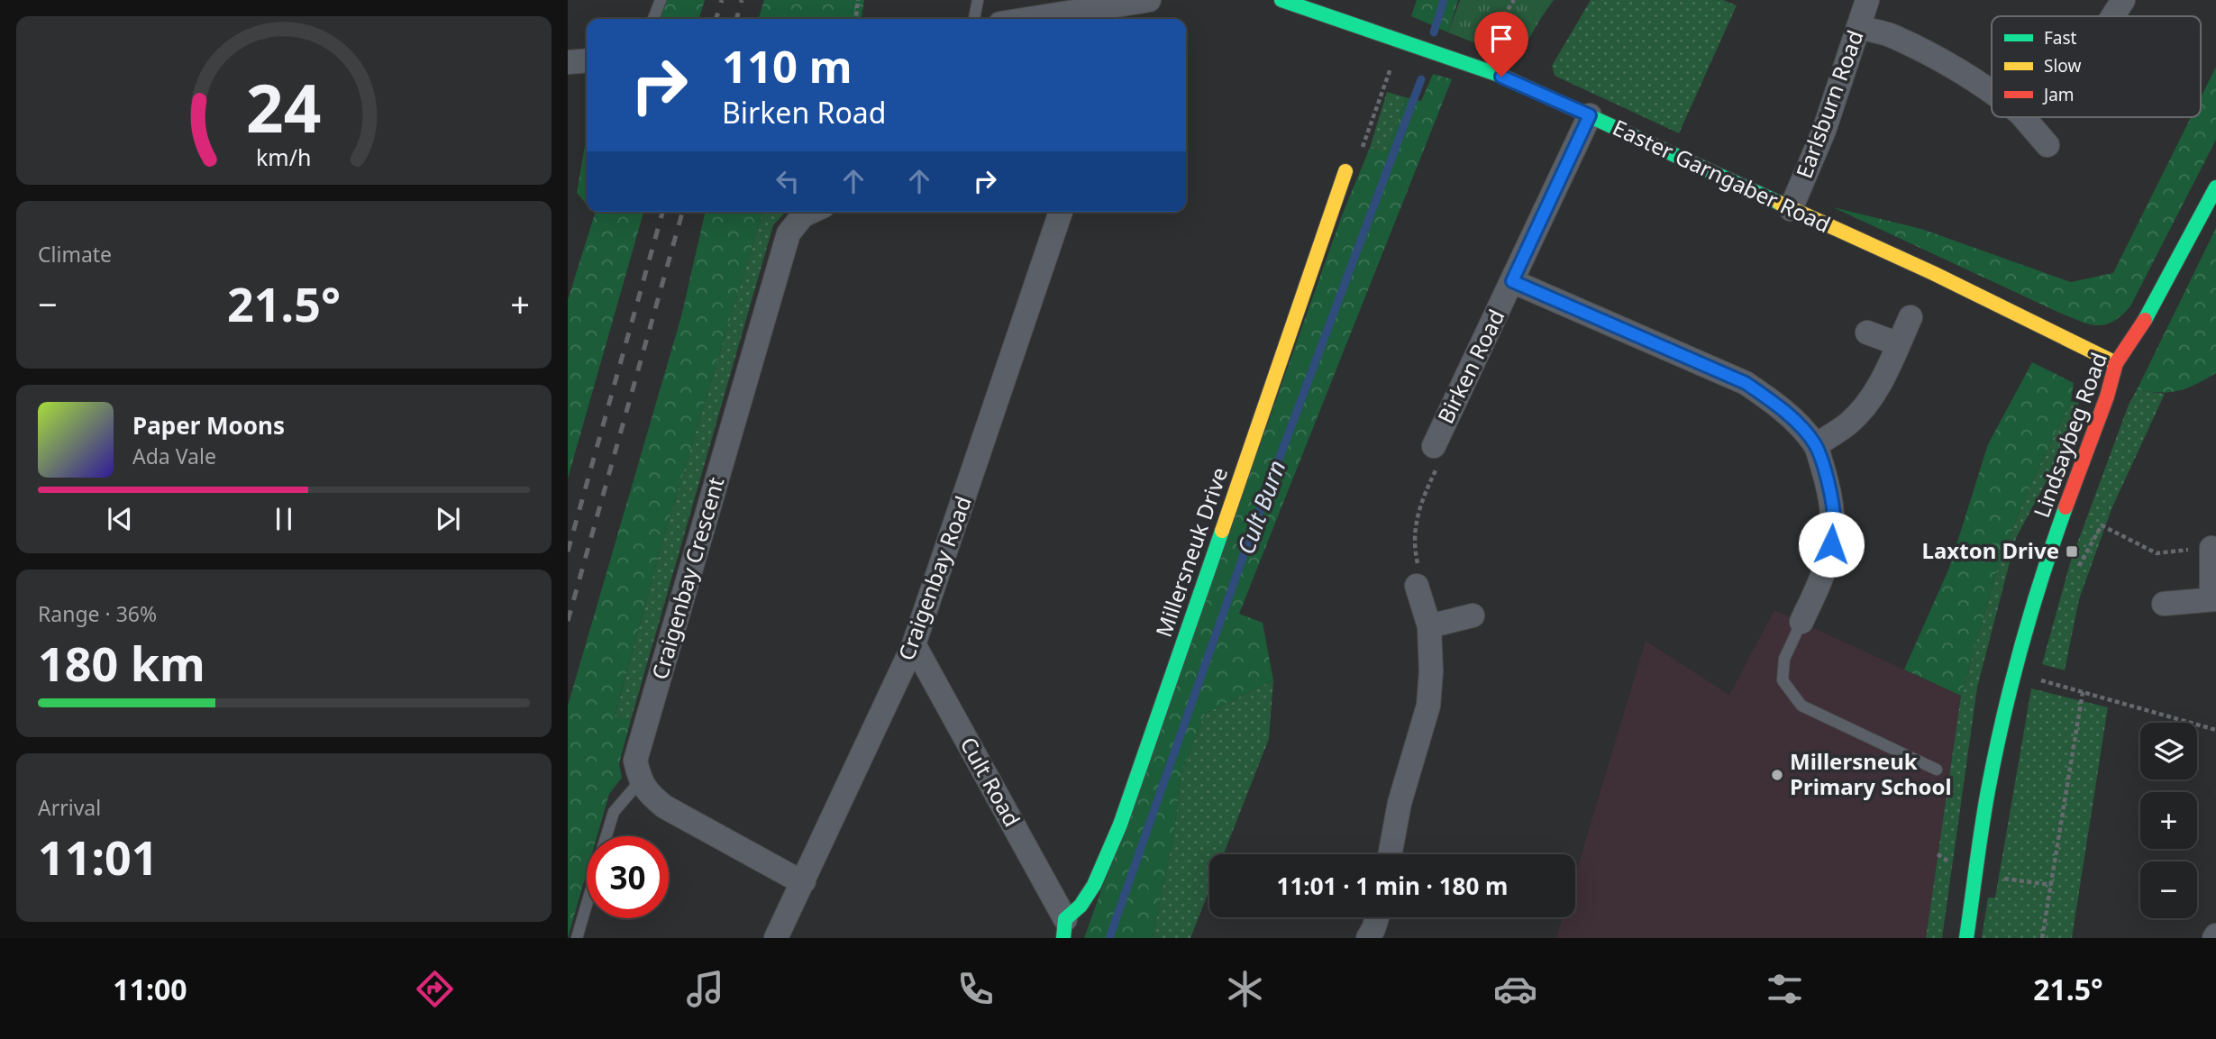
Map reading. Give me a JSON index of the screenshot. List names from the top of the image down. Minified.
{"streets":{"street":["Earlsburn Road","Easter Garngaber Road","Birken Road","Lindsaybeg Road","Millersneuk Drive","Craigenbay Crescent","Craigenbay Road","Cult Road"]},"crossings":[["Earlsburn Road","Easter Garngaber Road"],["Easter Garngaber Road","Birken Road"],["Easter Garngaber Road","Lindsaybeg Road"],["Millersneuk Drive","Cult Road"],["Craigenbay Road","Cult Road"]],"water":["Cult Burn"],"places":{"transit":["Laxton Drive"],"other":["Millersneuk Primary School"]},"legend":["Fast","Slow","Jam"],"page":{"turn":["110 m","Birken Road"],"tile":["Climate",["Range · 36%","180 km"],["Arrival","11:01"]],"heat":["−","21.5°","+"],"song":["Paper Moons","Ada Vale"],"map_buttons":["+","−"],"limit":"30","trip":"11:01 · 1 min · 180 m","tabs":["11:00","21.5°"],"gauge":["24","km/h"]}}
